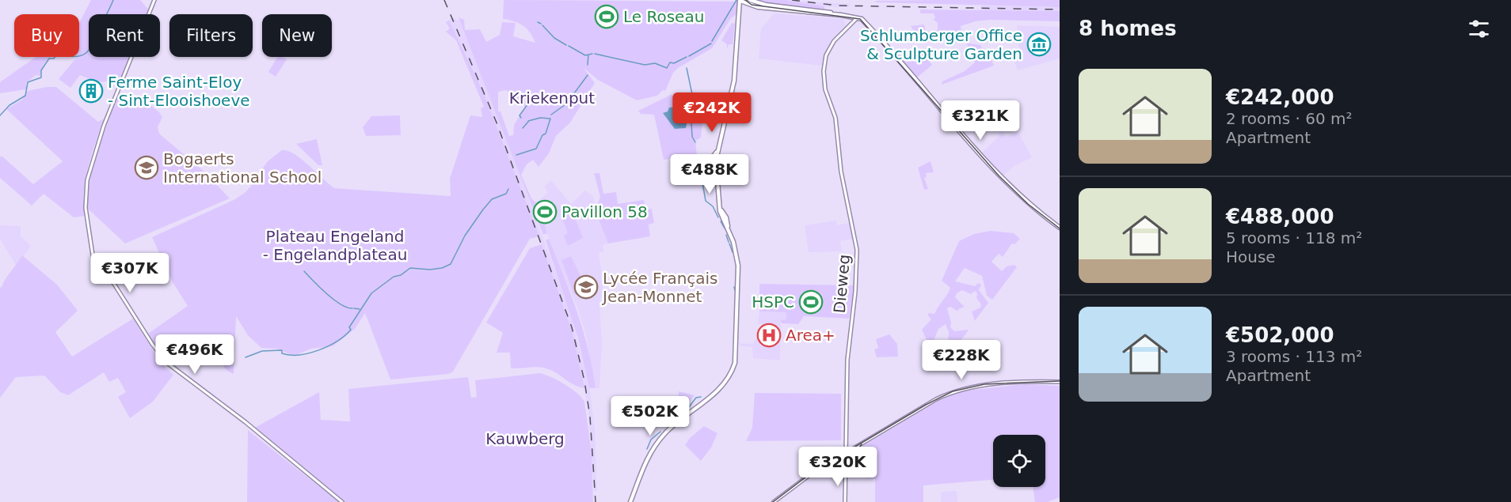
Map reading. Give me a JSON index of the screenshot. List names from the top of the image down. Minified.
{"streets":{"street":["Dieweg"]},"parks":["Kriekenput","Plateau Engeland - Engelandplateau","Kauwberg"],"places":{"sports":["Le Roseau","Pavillon 58","HSPC"],"museum":["Schlumberger Office & Sculpture Garden"],"building":["Ferme Saint-Eloy - Sint-Elooishoeve"],"school or university":["Bogaerts International School","Lycée Français Jean-Monnet"],"hospital":["Area+"]},"page":{"heading":"8 homes","chip":["Buy","Rent","Filters","New"],"list":[{"name":"€242,000","note":"2 rooms · 60 m² · Apartment"},{"name":"€488,000","note":"5 rooms · 118 m² · House"},{"name":"€502,000","note":"3 rooms · 113 m² · Apartment"}],"price":["€242K","€321K","€488K","€307K","€496K","€228K","€502K","€320K"]}}
